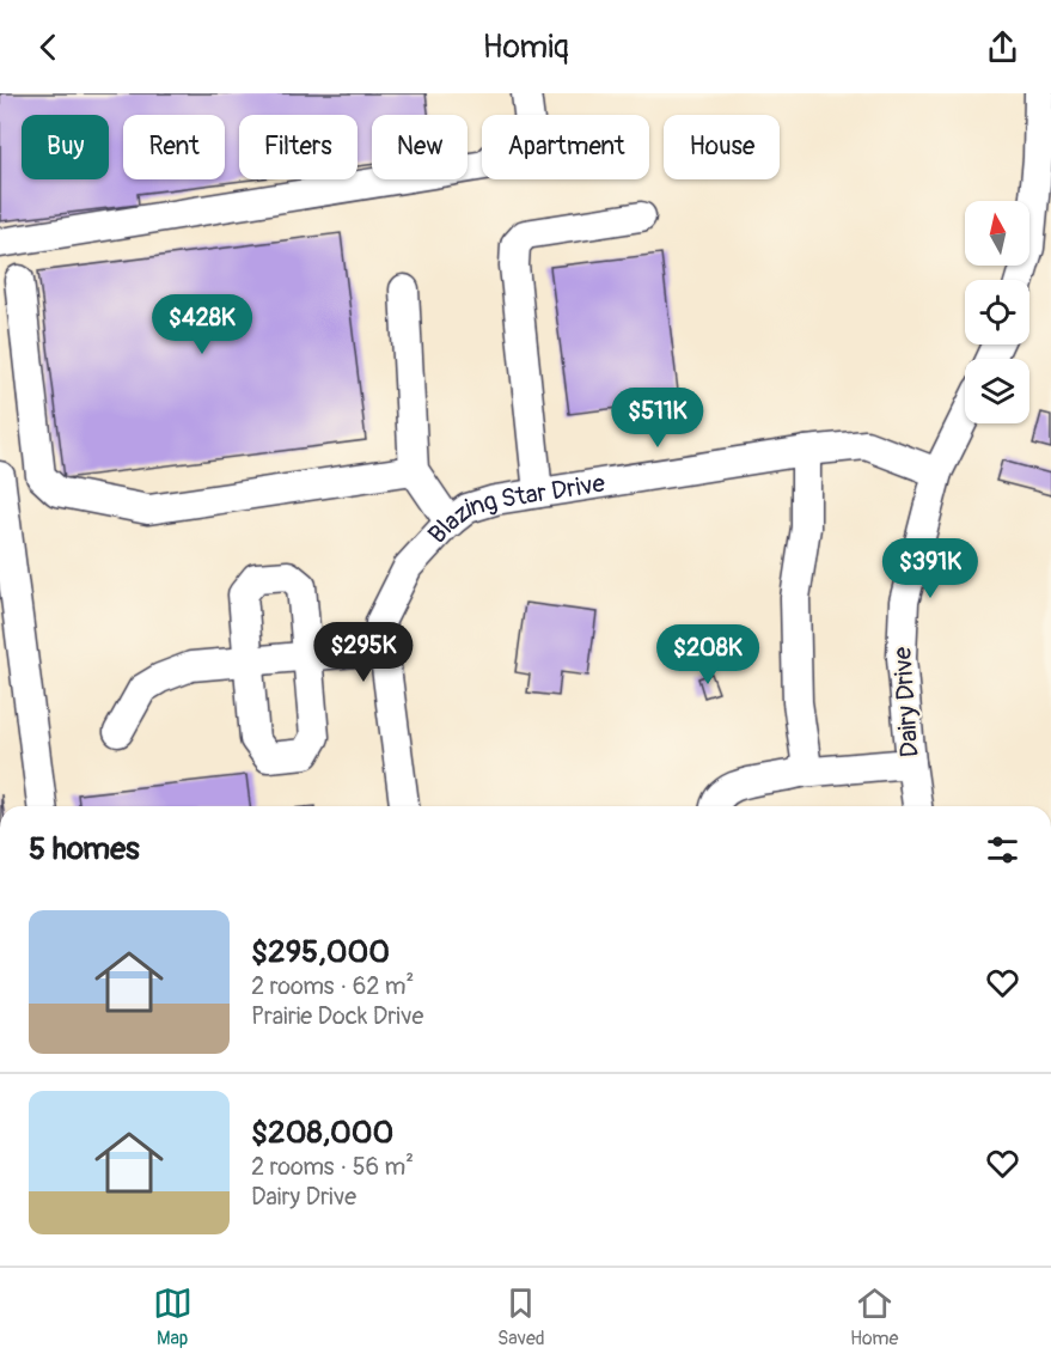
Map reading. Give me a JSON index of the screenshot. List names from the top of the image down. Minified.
{"streets":{"street":["Blazing Star Drive","Dairy Drive"]},"crossings":[["Blazing Star Drive","Dairy Drive"]],"north":"top","page":{"header":"Homiq","chip":["Buy","Rent","Filters","New","Apartment","House"],"price":["$428K","$511K","$391K","$295K","$208K"],"heading":"5 homes","list":[{"name":"$295,000","note":"2 rooms · 62 m² · Prairie Dock Drive"},{"name":"$208,000","note":"2 rooms · 56 m² · Dairy Drive"}],"tabs":["Map","Saved","Home"]}}
